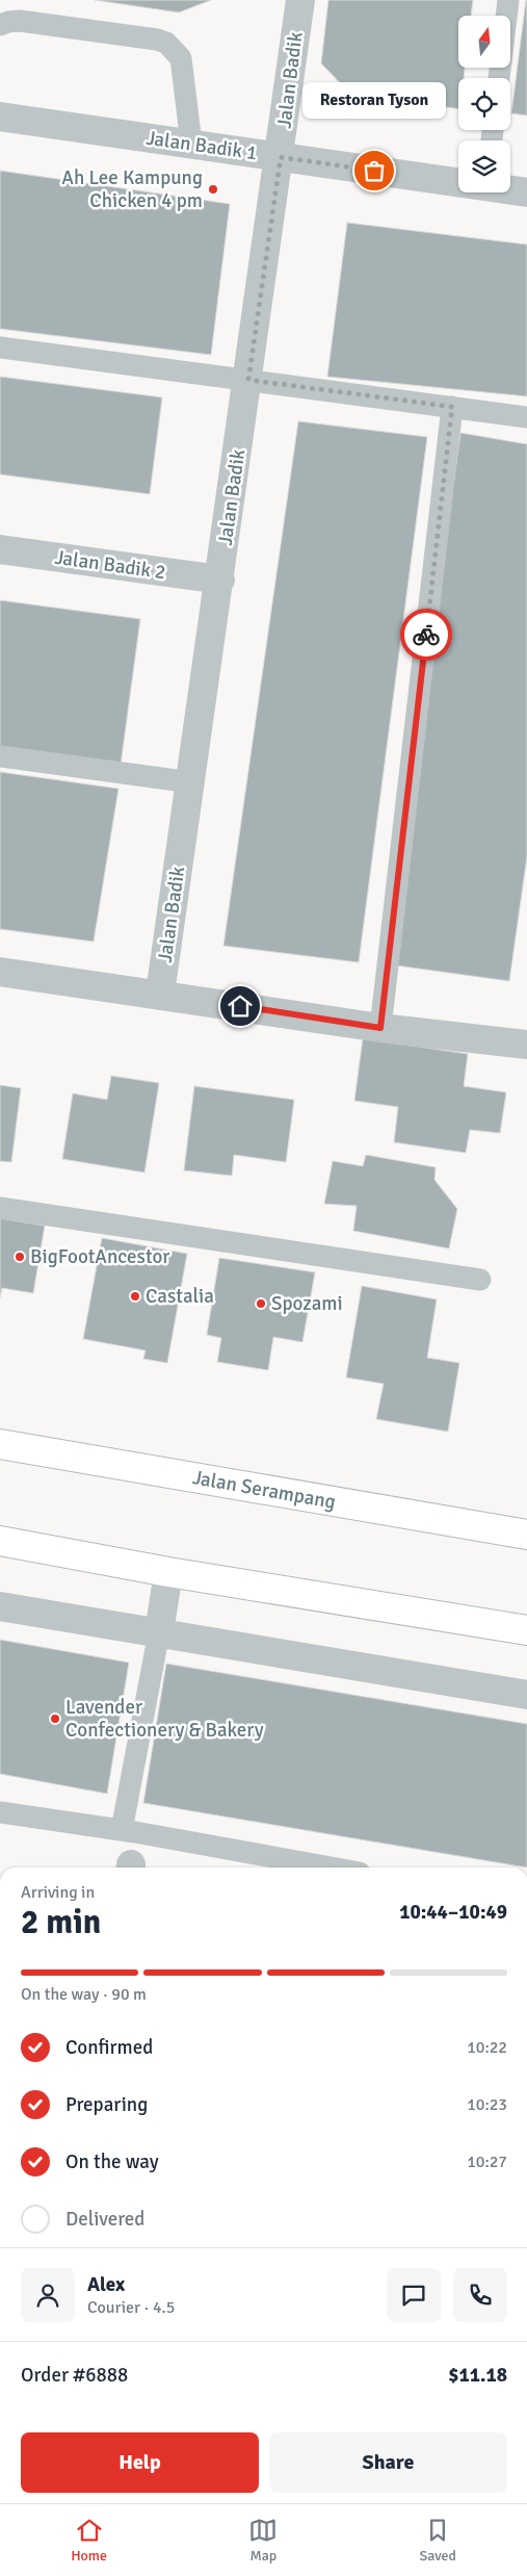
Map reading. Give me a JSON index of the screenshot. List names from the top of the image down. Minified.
{"streets":{"main road":["Jalan Serampang"],"street":["Jalan Badik","Jalan Badik 1","Jalan Badik 2"]},"crossings":[["Jalan Badik","Jalan Badik 1"],["Jalan Badik","Jalan Badik 2"]],"places":["Restoran Tyson","Ah Lee Kampung Chicken 4 pm","BigFootAncestor","Castalia","Spozami","Lavender Confectionery & Bakery"],"north":"top","page":{"bubble":"Restoran Tyson","heading":["2 min","Arriving in","10:44–10:49"],"panel":["Alex","Courier · 4.5","Order #6888","$11.18"],"bar":"On the way · 90 m","list":[["Confirmed","10:22"],["Preparing","10:23"],["On the way","10:27"],"Delivered"],"buttons":["Help","Share"],"tabs":["Home","Map","Saved"]}}
